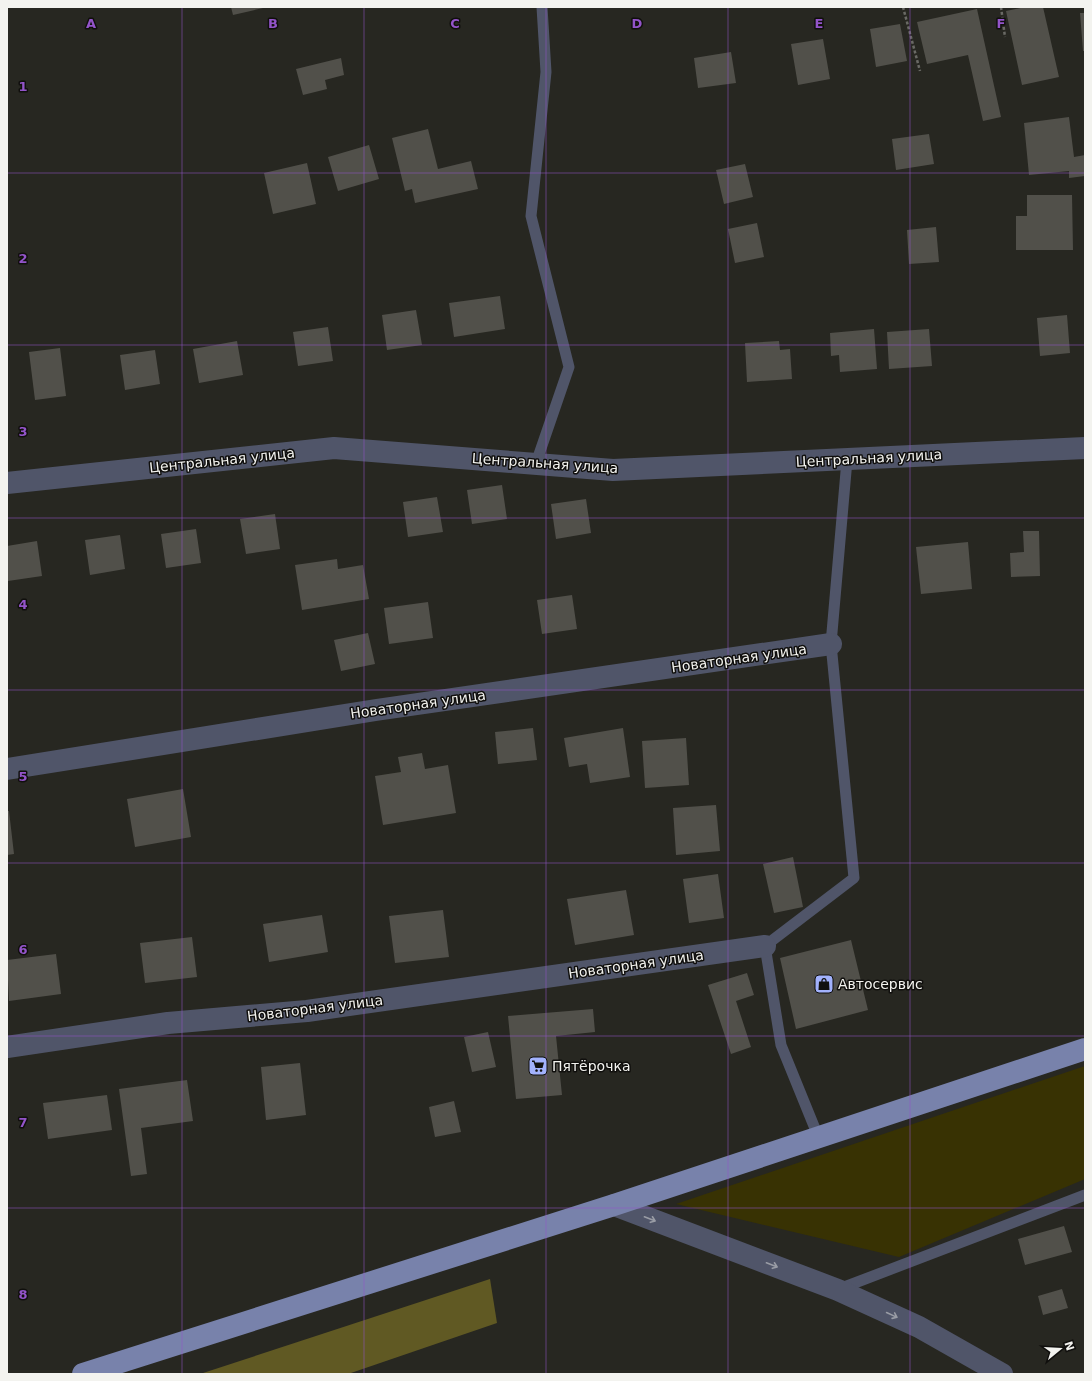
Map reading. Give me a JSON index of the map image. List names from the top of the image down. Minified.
{"streets":{"street":["Центральная улица","Новаторная улица"]},"places":{"shop":["Автосервис"],"supermarket":["Пятёрочка"]},"north":"right","grid":{"columns":["A","B","C","D","E","F"],"rows":["1","2","3","4","5","6","7","8"]}}
